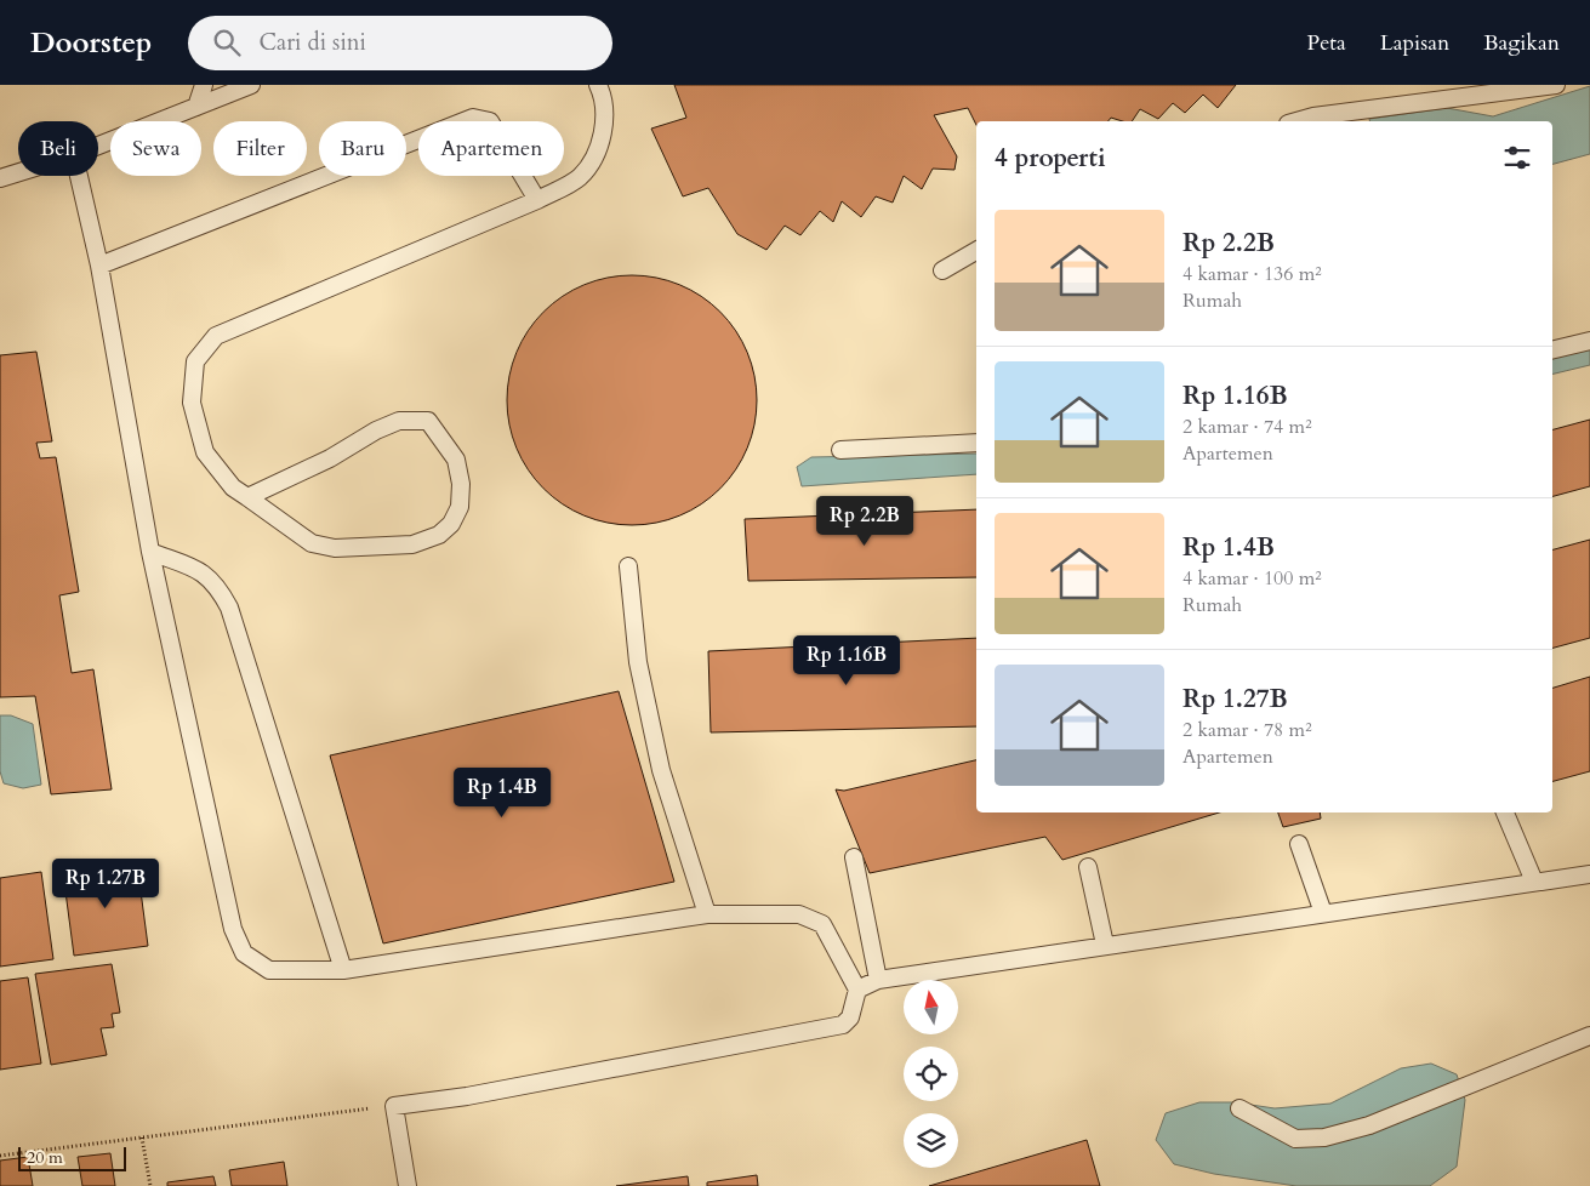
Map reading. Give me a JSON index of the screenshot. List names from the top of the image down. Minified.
{"scale_bar":"20 m","north":"top","page":{"header":"Doorstep","search":"Cari di sini","nav":["Peta","Lapisan","Bagikan"],"chip":["Beli","Sewa","Filter","Baru","Apartemen"],"heading":"4 properti","list":[{"name":"Rp 2.2B","note":"4 kamar · 136 m² · Rumah"},{"name":"Rp 1.16B","note":"2 kamar · 74 m² · Apartemen"},{"name":"Rp 1.4B","note":"4 kamar · 100 m² · Rumah"},{"name":"Rp 1.27B","note":"2 kamar · 78 m² · Apartemen"}],"price":["Rp 2.2B","Rp 1.16B","Rp 1.4B","Rp 1.27B"],"scale":"20 m"}}
